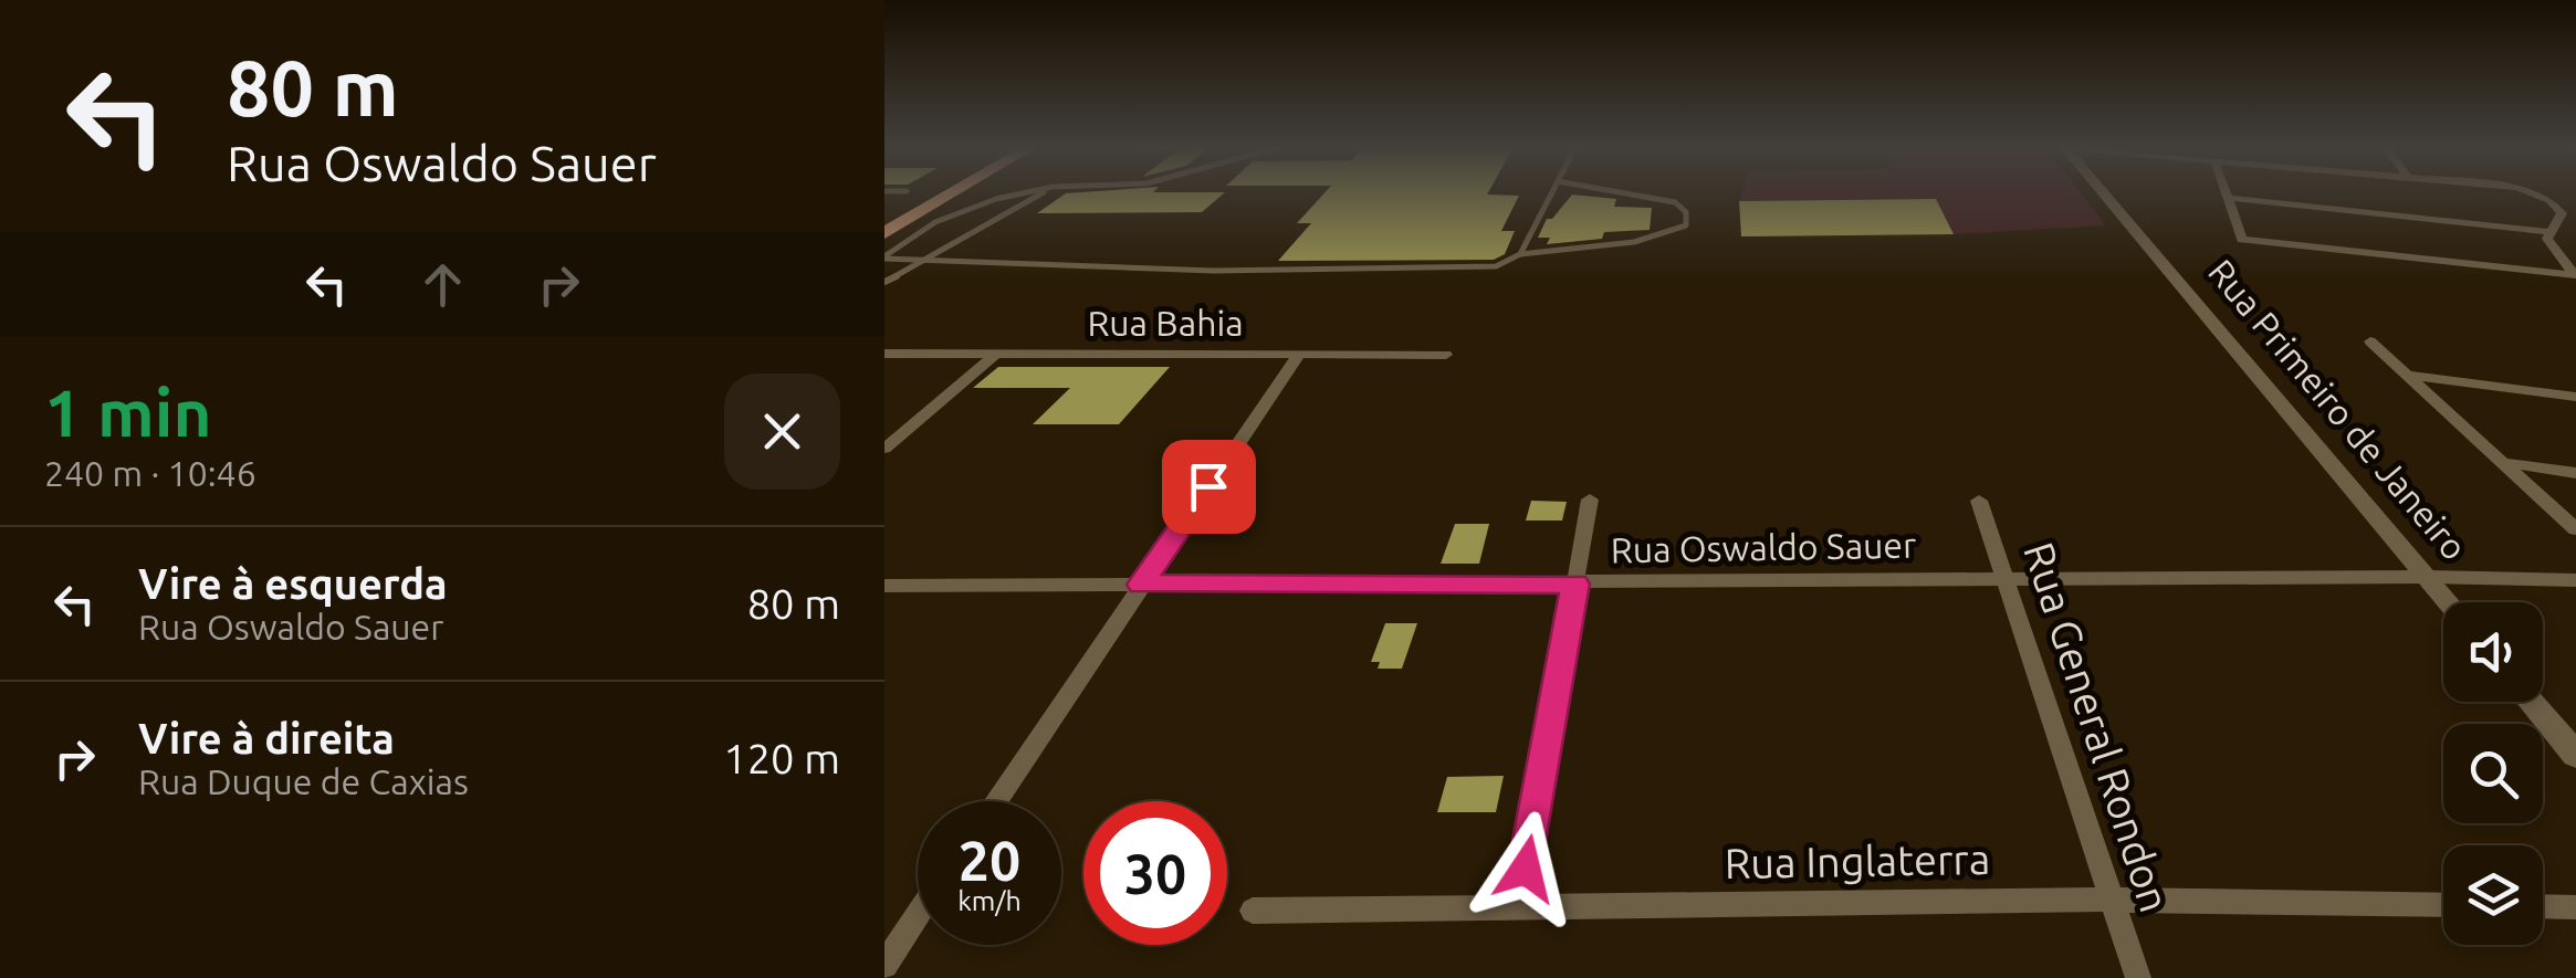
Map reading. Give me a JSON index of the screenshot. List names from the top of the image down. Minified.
{"streets":{"street":["Rua Bahia","Rua Primeiro de Janeiro","Rua Oswaldo Sauer","Rua General Rondon","Rua Inglaterra"]},"crossings":[["Rua Primeiro de Janeiro","Rua Oswaldo Sauer"],["Rua Oswaldo Sauer","Rua General Rondon"],["Rua General Rondon","Rua Inglaterra"]],"page":{"turn":["80 m","Rua Oswaldo Sauer"],"heading":["1 min","240 m · 10:46"],"list":[{"name":"Vire à esquerda","note":"Rua Oswaldo Sauer","value":"80 m"},{"name":"Vire à direita","note":"Rua Duque de Caxias","value":"120 m"}],"speed":"20 km/h","limit":"30"}}
